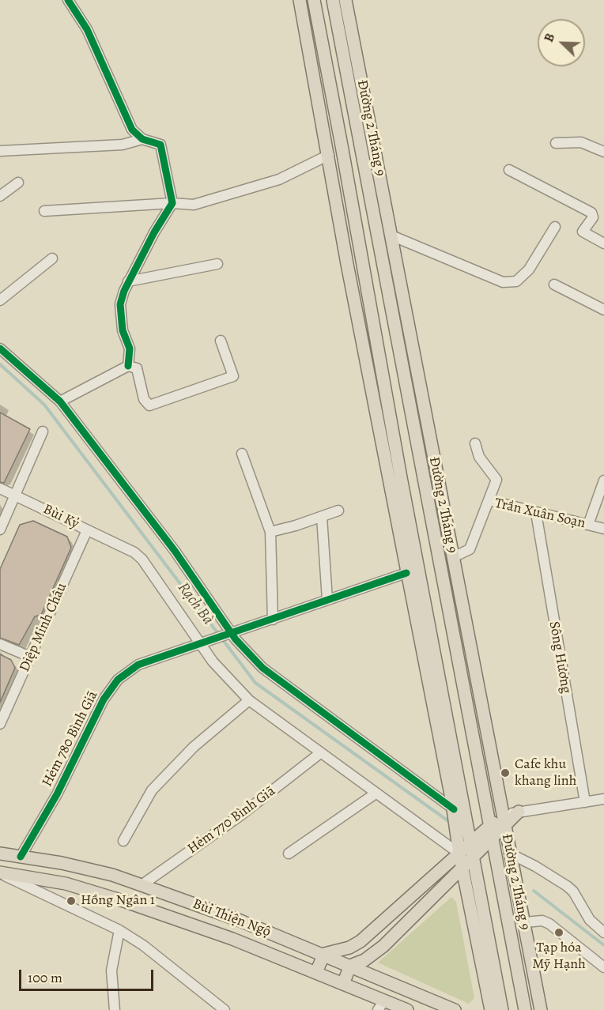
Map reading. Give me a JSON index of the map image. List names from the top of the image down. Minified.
{"streets":{"main road":["Đường 2 Tháng 9","Bùi Thiện Ngộ"],"street":["Trần Xuân Soạn","Bùi Kỷ","Diệp Minh Châu","Sông Hương","Hẻm 780 Bình Giã","Hẻm 770 Bình Giã"]},"crossings":[["Đường 2 Tháng 9","Trần Xuân Soạn"],["Trần Xuân Soạn","Sông Hương"],["Bùi Kỷ","Diệp Minh Châu"],["Bùi Kỷ","Hẻm 780 Bình Giã"],["Bùi Kỷ","Hẻm 770 Bình Giã"],["Hẻm 780 Bình Giã","Bùi Thiện Ngộ"],["Hẻm 770 Bình Giã","Bùi Thiện Ngộ"]],"water":["Rạch Bà"],"places":["Cafe khu khang linh","Hồng Ngân 1","Tạp hóa Mỹ Hạnh"],"scale_bar":"100 m","north":"top left"}
